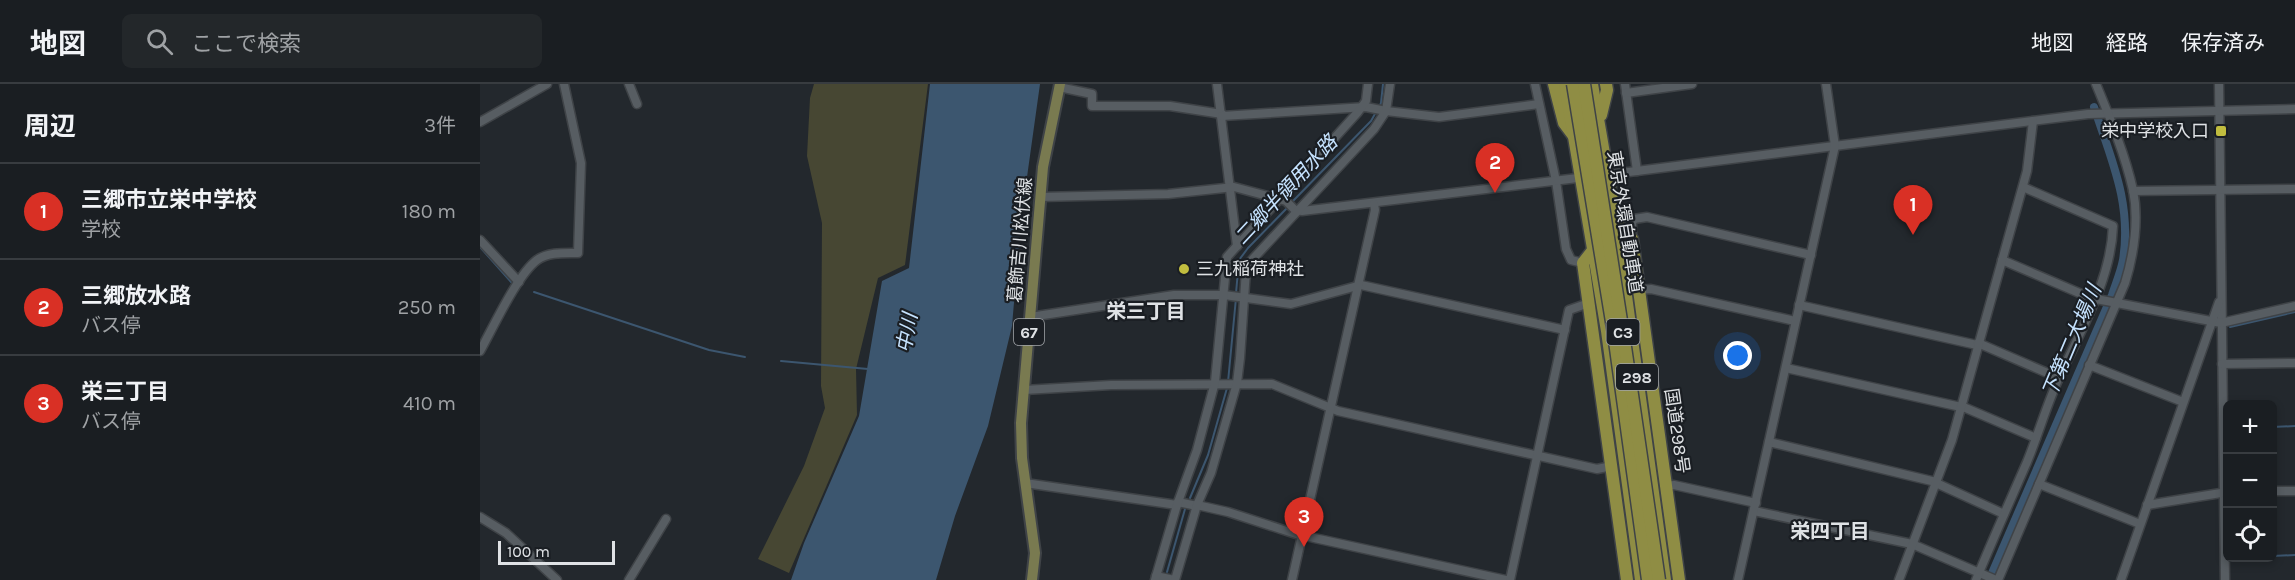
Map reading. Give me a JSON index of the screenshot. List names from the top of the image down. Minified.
{"streets":{"highway":["東京外環自動車道","C3","298","国道298号"],"main road":["葛飾吉川松伏線","67"]},"districts":["栄三丁目","栄四丁目"],"water":["二郷半領用水路","中川","下第二大場川"],"places":{"transit":["栄中学校入口"],"other":["三九稲荷神社"]},"scale_bar":"100 m","page":{"header":"地図","search":"ここで検索","nav":["地図","経路","保存済み"],"heading":["周辺","3件"],"pins":["2","1","3"],"list":[{"mark":"1","name":"三郷市立栄中学校","note":"学校","value":"180 m"},{"mark":"2","name":"三郷放水路","note":"バス停","value":"250 m"},{"mark":"3","name":"栄三丁目","note":"バス停","value":"410 m"}],"map_buttons":["+","−"],"scale":"100 m"}}
